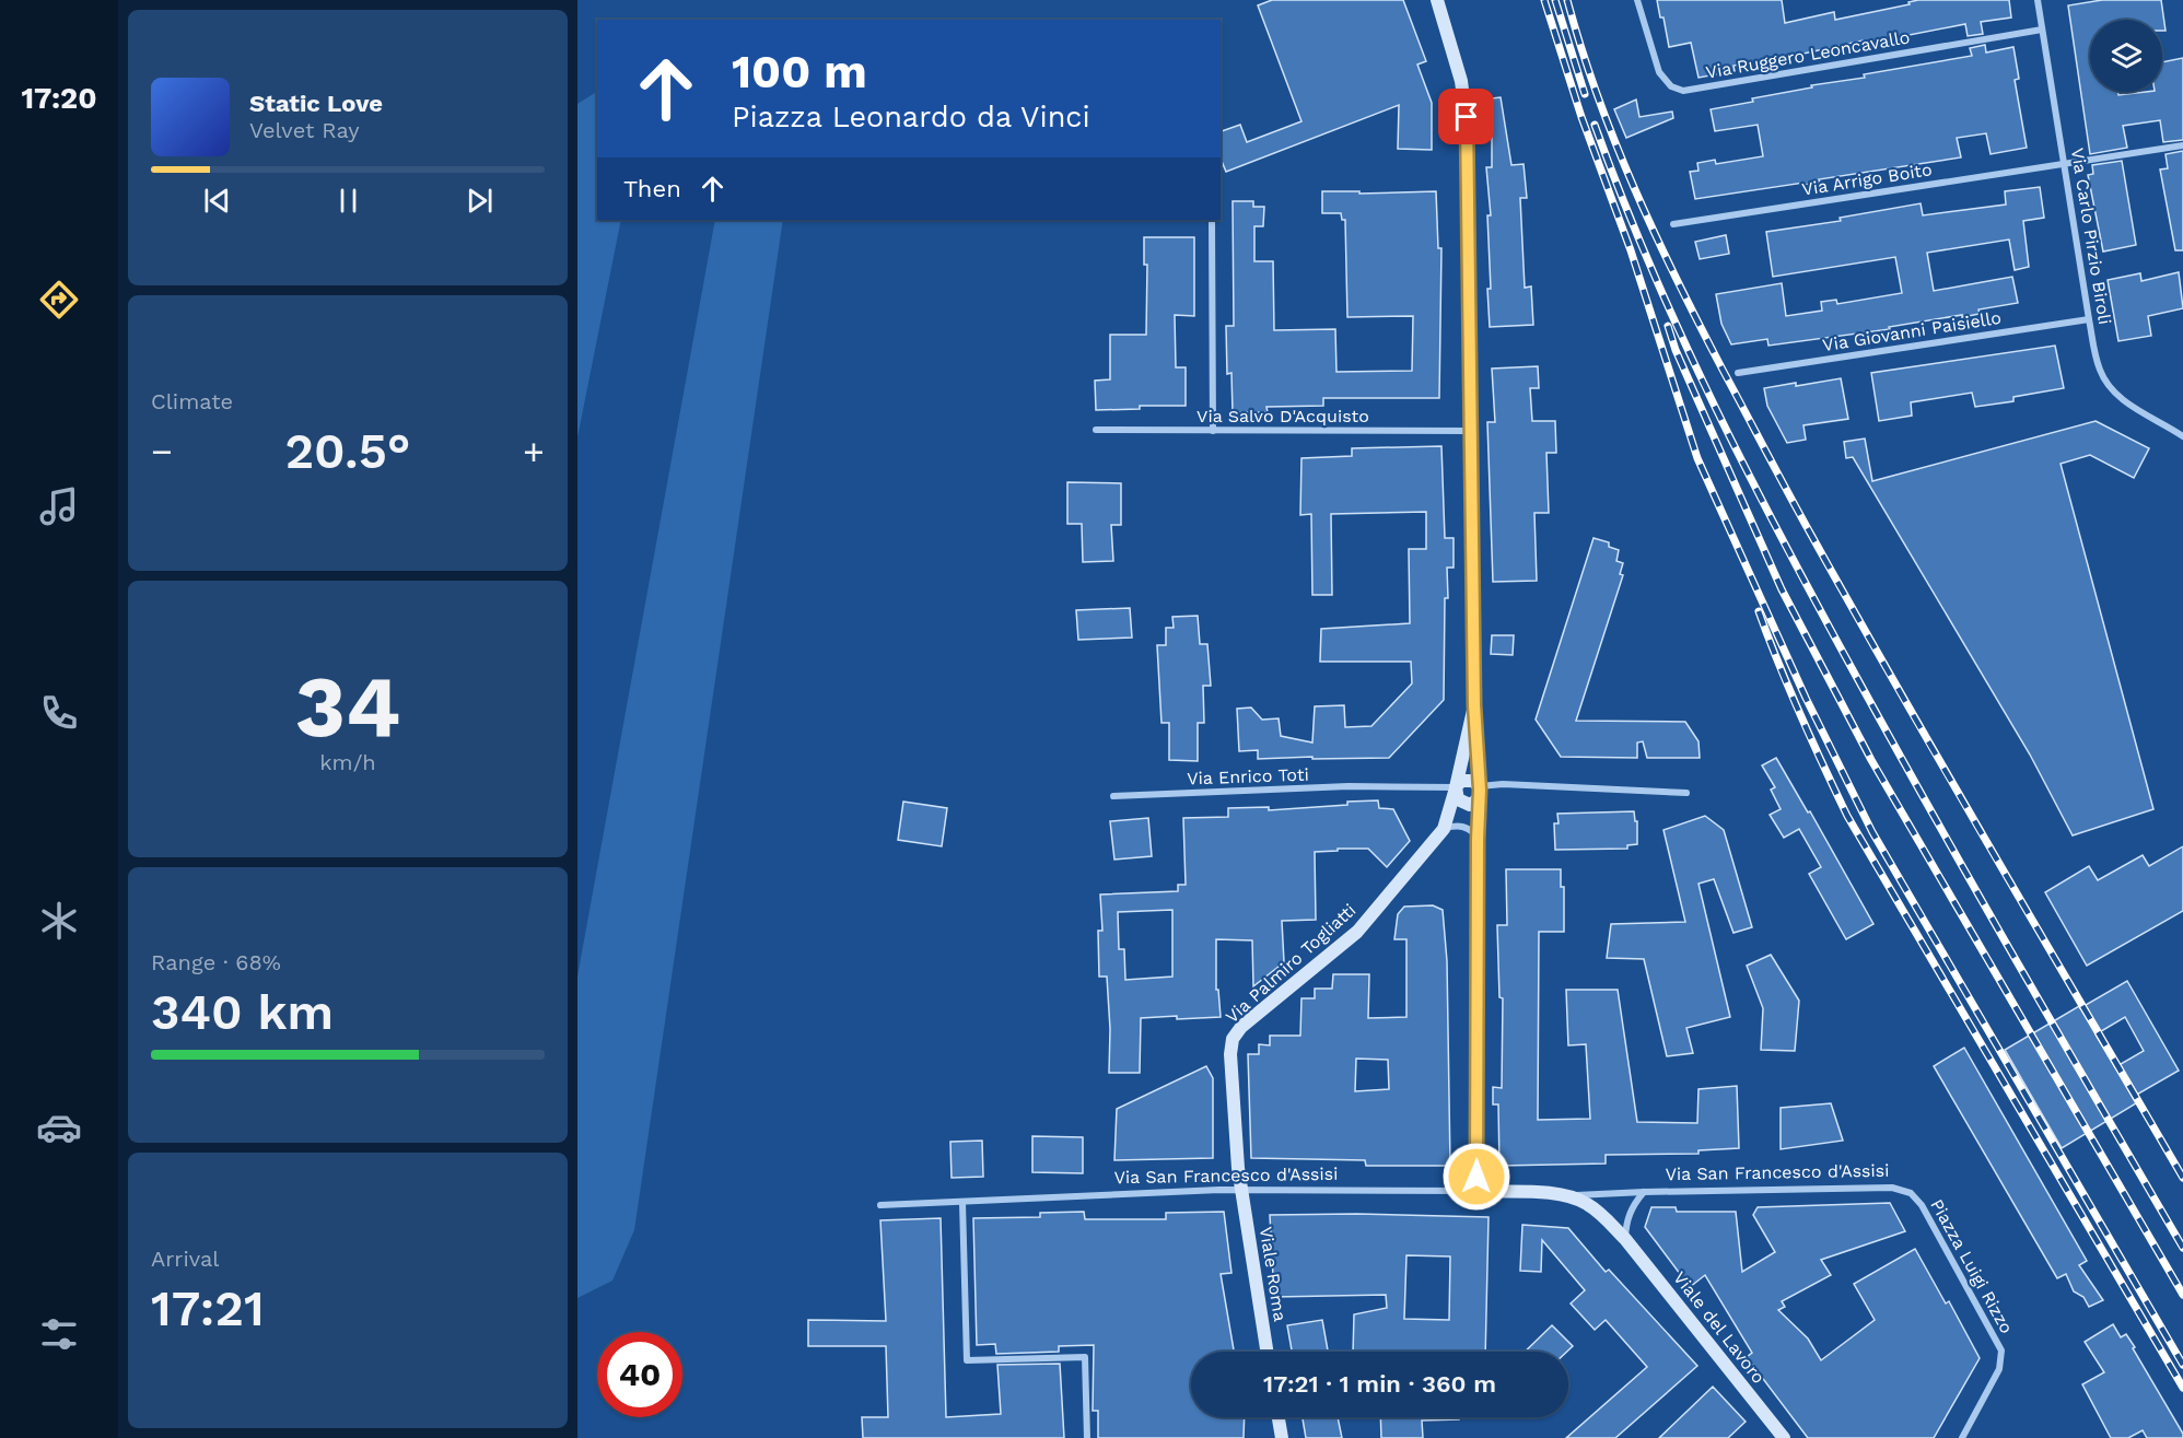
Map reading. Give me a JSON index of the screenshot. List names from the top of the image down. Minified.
{"streets":{"street":["Via Ruggero Leoncavallo","Via Arrigo Boito","Via Carlo Pirzio Biroli","Via Giovanni Paisiello","Via Salvo D'Acquisto","Via Enrico Toti","Via Palmiro Togliatti","Via San Francesco d'Assisi","Piazza Luigi Rizzo","Viale Roma","Viale del Lavoro"]},"crossings":[["Via Ruggero Leoncavallo","Via Carlo Pirzio Biroli"],["Via Arrigo Boito","Via Carlo Pirzio Biroli"],["Via Carlo Pirzio Biroli","Via Giovanni Paisiello"],["Via Palmiro Togliatti","Via San Francesco d'Assisi"],["Via Palmiro Togliatti","Viale Roma"],["Via San Francesco d'Assisi","Piazza Luigi Rizzo"],["Via San Francesco d'Assisi","Viale Roma"],["Via San Francesco d'Assisi","Viale del Lavoro"]],"page":{"tabs":"17:20","turn":["100 m","Piazza Leonardo da Vinci"],"song":["Static Love","Velvet Ray"],"then":"Then","tile":["Climate",["34","km/h"],["Range · 68%","340 km"],["Arrival","17:21"]],"heat":["−","20.5°","+"],"limit":"40","trip":"17:21 · 1 min · 360 m"}}
